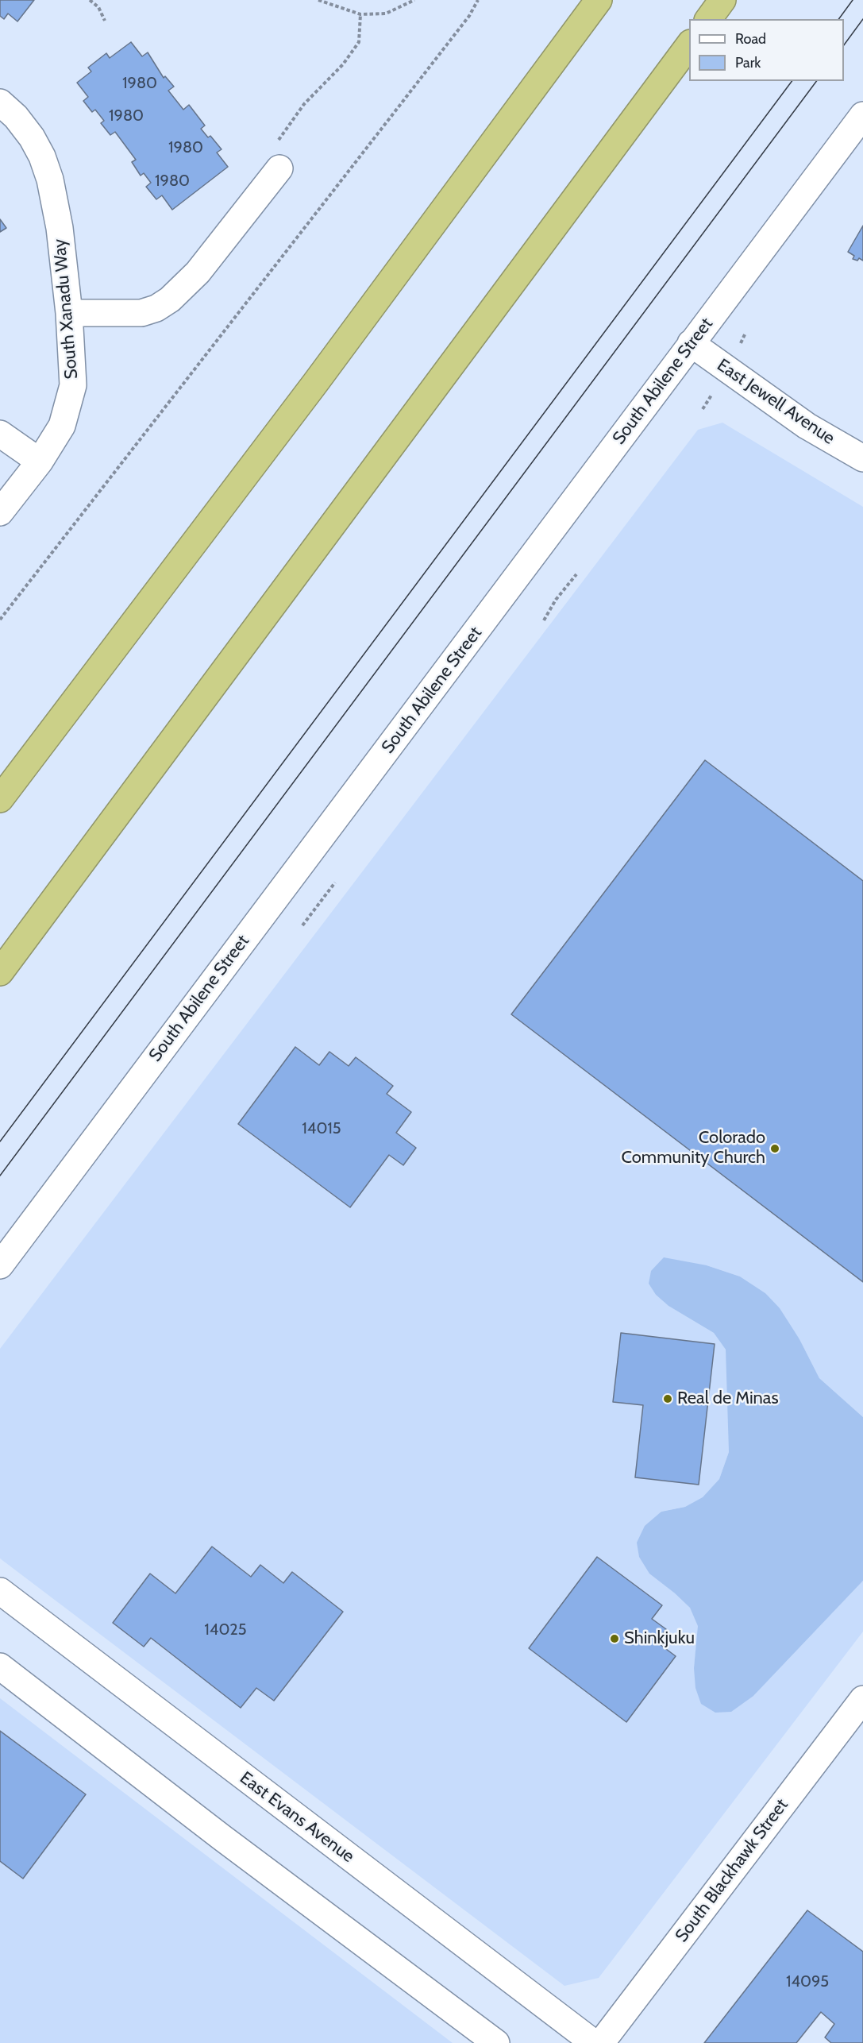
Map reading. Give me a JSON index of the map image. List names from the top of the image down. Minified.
{"streets":{"street":["South Xanadu Way","South Abilene Street","East Jewell Avenue","East Evans Avenue","South Blackhawk Street"]},"crossings":[["South Abilene Street","East Jewell Avenue"]],"places":["Colorado Community Church","Real de Minas","Shinkjuku"],"house_numbers":["1980","1980","1980","1980","14015","14025","14095"],"legend":["Road","Park"]}
